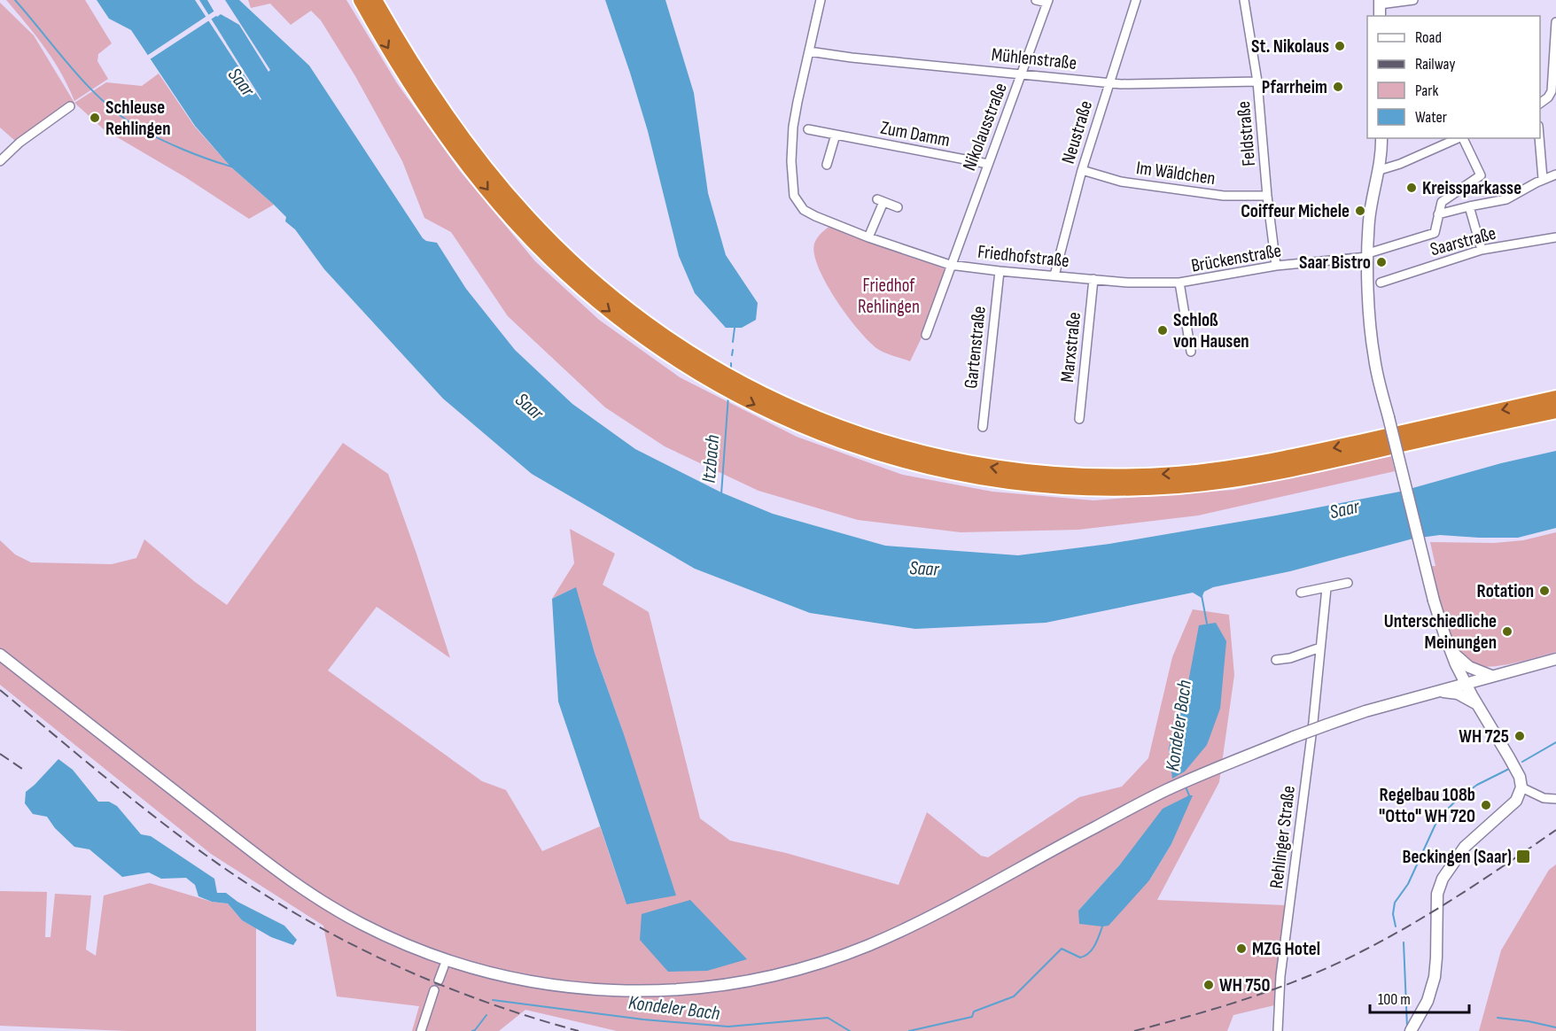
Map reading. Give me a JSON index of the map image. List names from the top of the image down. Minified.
{"streets":{"street":["Mühlenstraße","Nikolausstraße","Neustraße","Zum Damm","Feldstraße","Im Wäldchen","Saarstraße","Friedhofstraße","Brückenstraße","Gartenstraße","Marxstraße","Rehlinger Straße"]},"crossings":[["Mühlenstraße","Nikolausstraße"],["Mühlenstraße","Neustraße"],["Mühlenstraße","Feldstraße"],["Mühlenstraße","Friedhofstraße"],["Nikolausstraße","Zum Damm"],["Nikolausstraße","Friedhofstraße"],["Neustraße","Im Wäldchen"],["Neustraße","Friedhofstraße"],["Feldstraße","Im Wäldchen"],["Feldstraße","Brückenstraße"],["Friedhofstraße","Brückenstraße"],["Friedhofstraße","Gartenstraße"],["Friedhofstraße","Marxstraße"]],"water":["Saar","Itzbach","Kondeler Bach"],"parks":["Friedhof Rehlingen"],"places":{"other":["St. Nikolaus","Pfarrheim","Schleuse Rehlingen","Kreissparkasse","Coiffeur Michele","Saar Bistro","Schloß von Hausen","Rotation","Unterschiedliche Meinungen","WH 725","Regelbau 108b \"Otto\" WH 720","MZG Hotel","WH 750"],"transit":["Beckingen (Saar)"]},"legend":["Road","Railway","Park","Water"],"scale_bar":"100 m"}
